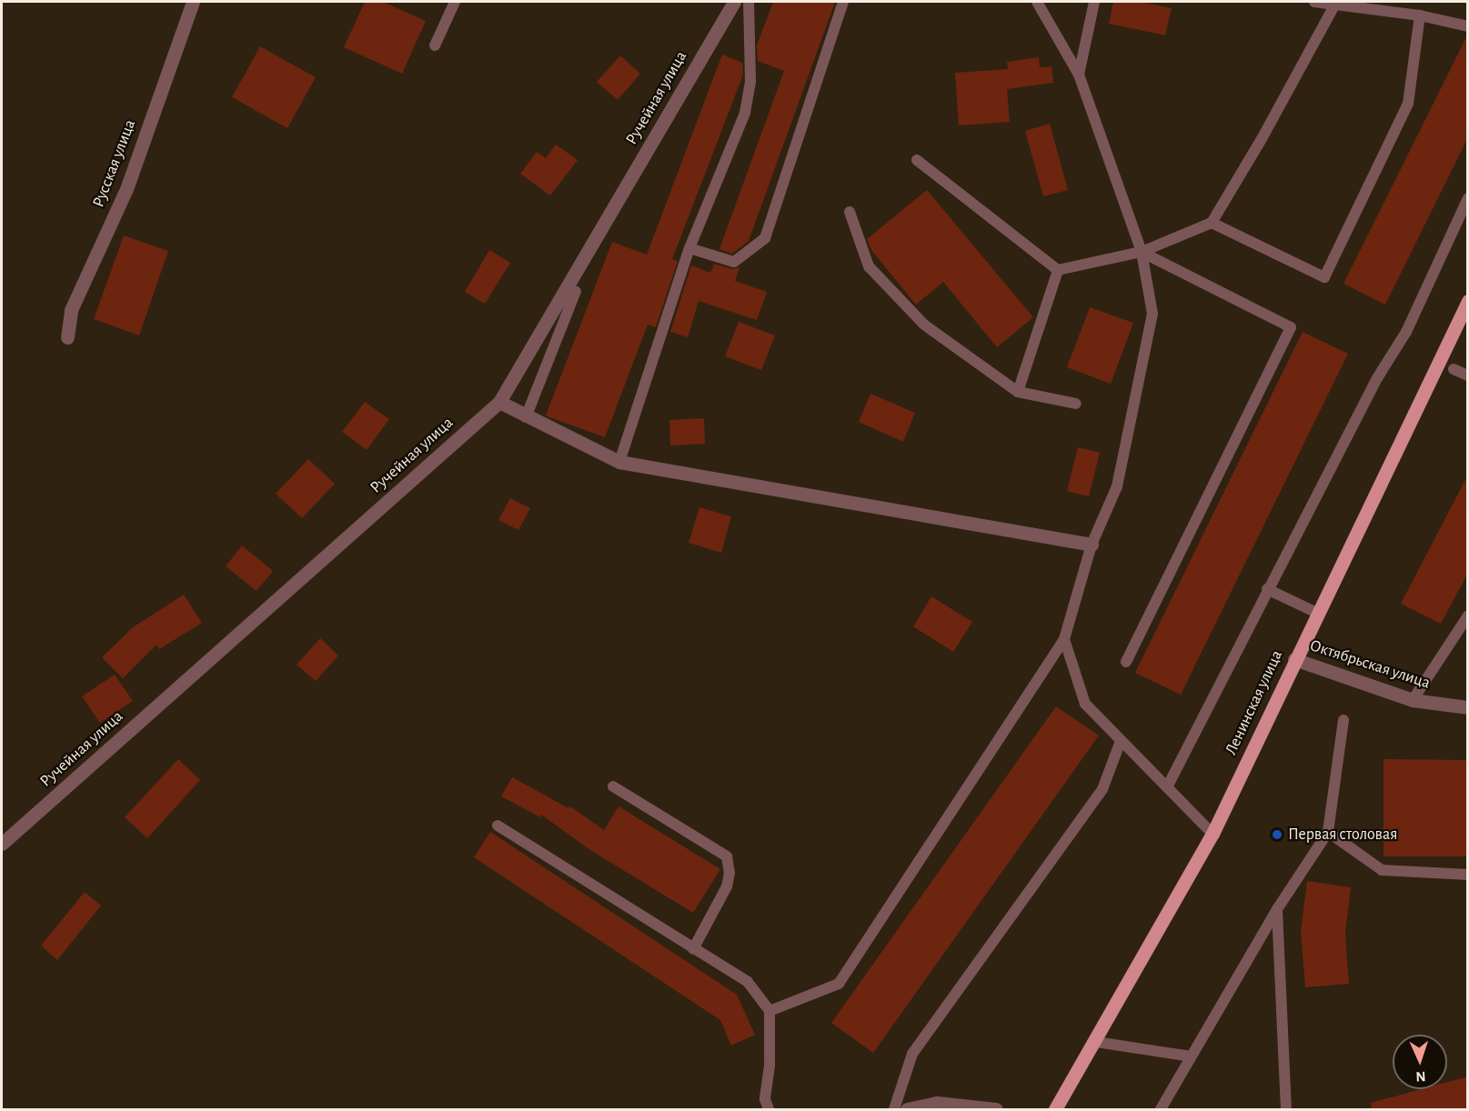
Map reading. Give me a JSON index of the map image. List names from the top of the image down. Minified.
{"streets":{"main road":["Ленинская улица"],"street":["Ручейная улица","Русская улица","Октябрьская улица"]},"crossings":[["Октябрьская улица","Ленинская улица"]],"places":["Первая столовая"],"north":"bottom"}
